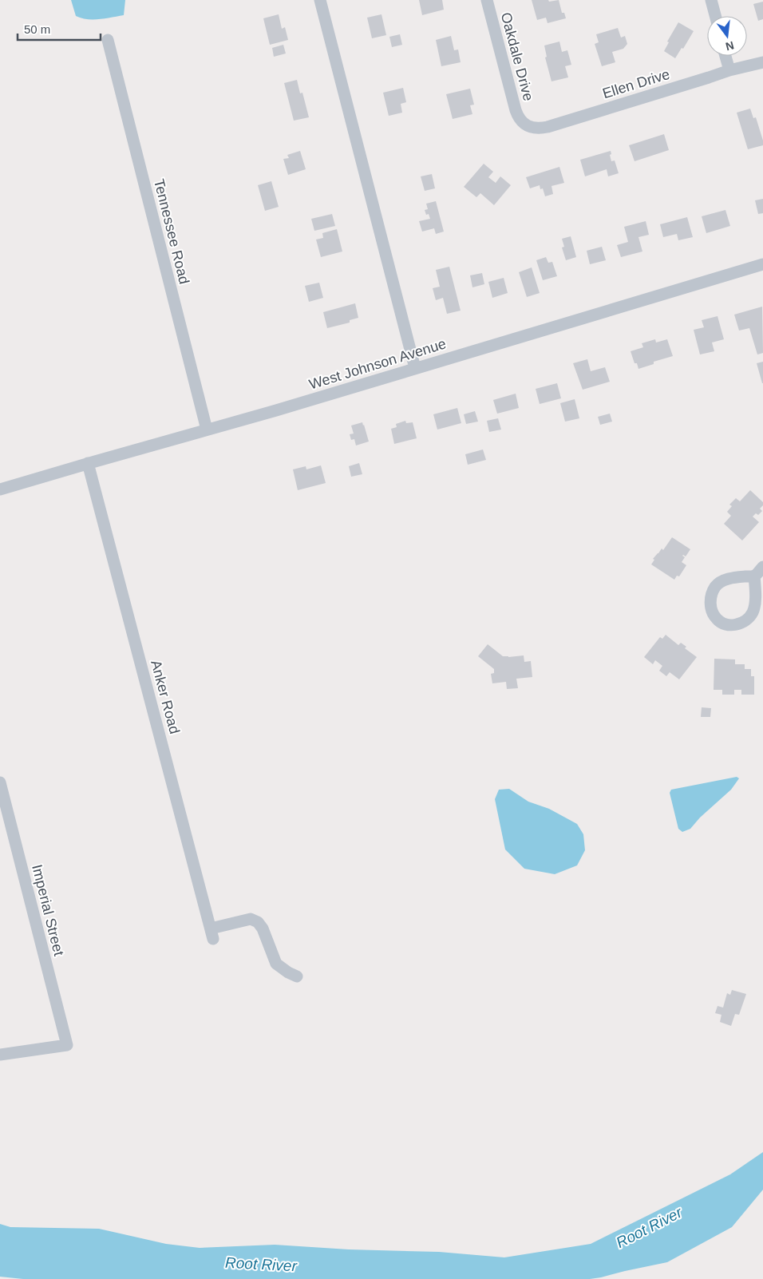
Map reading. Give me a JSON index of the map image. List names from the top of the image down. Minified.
{"streets":{"street":["Oakdale Drive","Ellen Drive","Tennessee Road","West Johnson Avenue","Anker Road","Imperial Street"]},"crossings":[["Oakdale Drive","Ellen Drive"],["Tennessee Road","West Johnson Avenue"],["West Johnson Avenue","Anker Road"]],"water":["Root River"],"scale_bar":"50 m","north":"bottom"}
